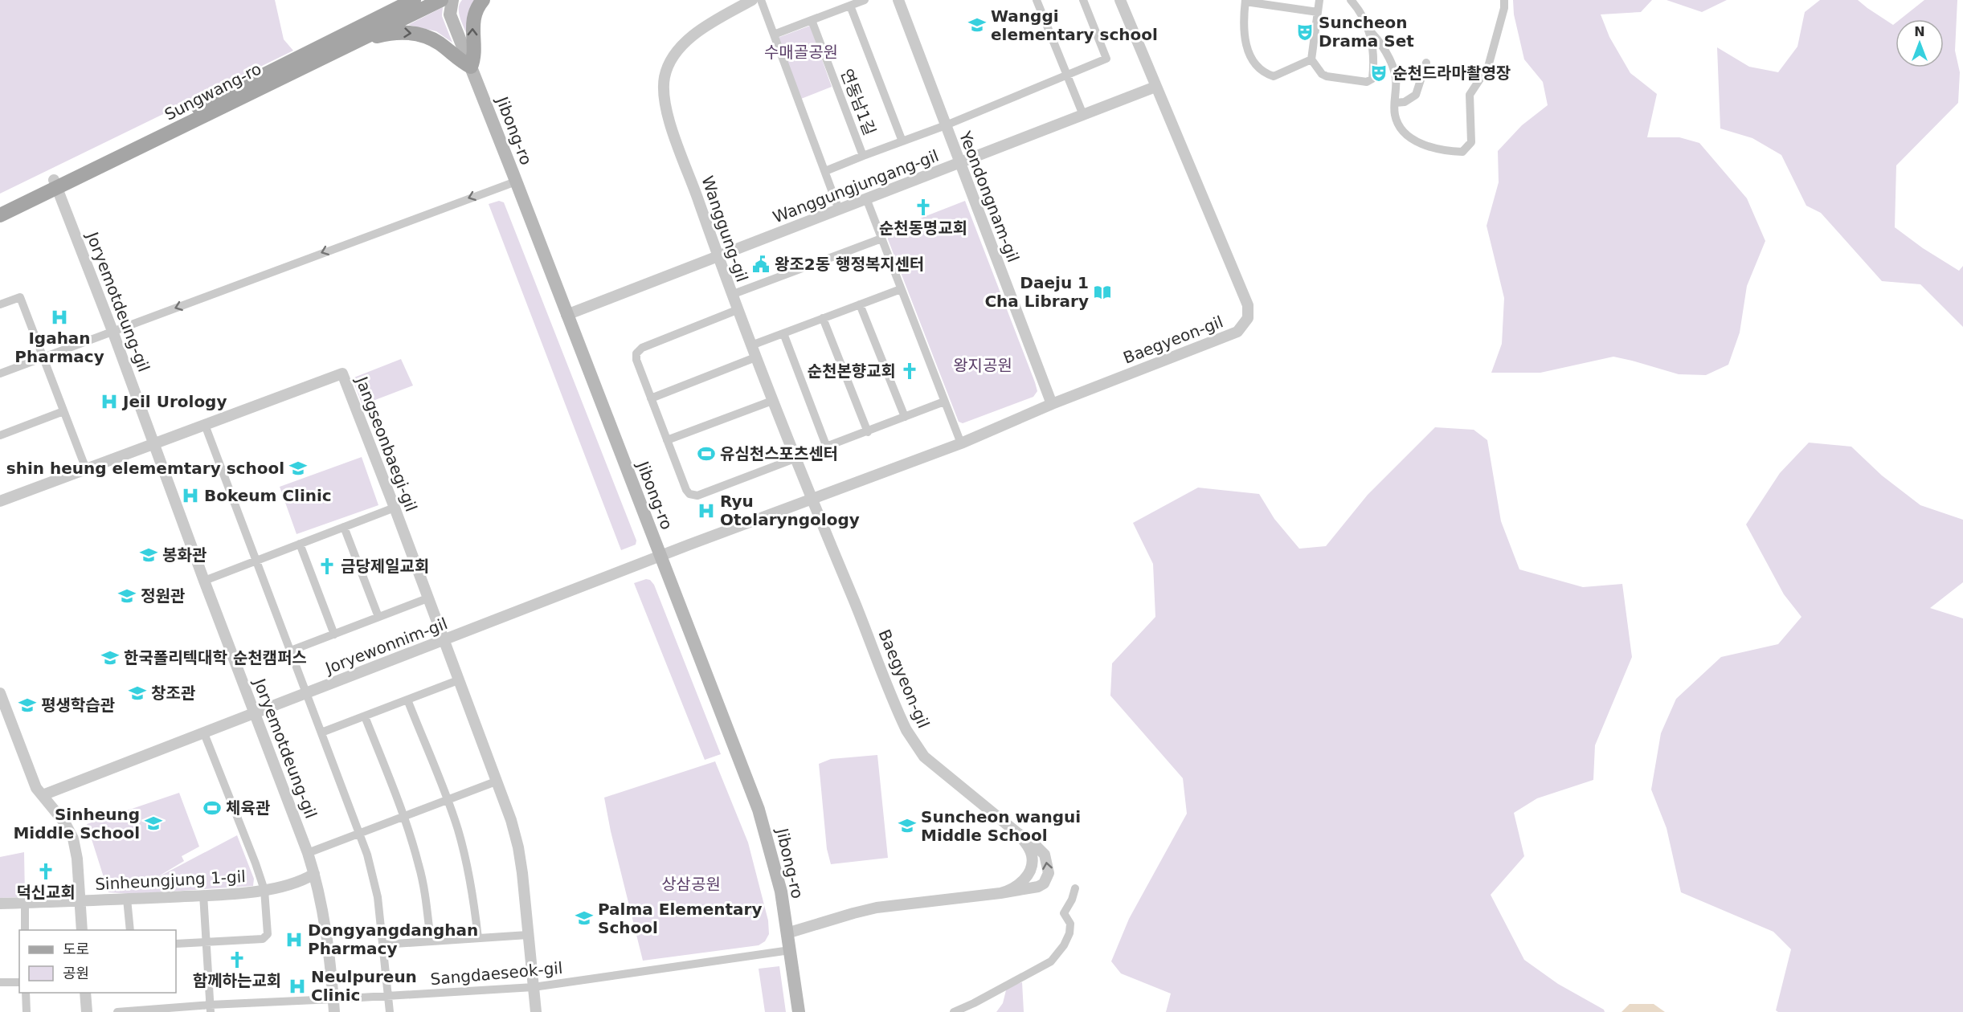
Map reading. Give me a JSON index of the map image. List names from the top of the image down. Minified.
{"streets":{"main road":["Sungwang-ro","Jibong-ro"],"street":["연동남1길","Wanggungjungang-gil","Yeondongnam-gil","Wanggung-gil","Joryemotdeung-gil","Baegyeon-gil","Jangseonbaegi-gil","Joryewonnim-gil","Sinheungjung 1-gil","Sangdaeseok-gil"]},"crossings":[["Sungwang-ro","Joryemotdeung-gil"],["연동남1길","Yeondongnam-gil"],["Jibong-ro","Wanggungjungang-gil"],["Jibong-ro","Baegyeon-gil"],["Jibong-ro","Joryewonnim-gil"],["Jibong-ro","Sangdaeseok-gil"],["Wanggungjungang-gil","Yeondongnam-gil"],["Wanggungjungang-gil","Wanggung-gil"],["Wanggungjungang-gil","Baegyeon-gil"],["Yeondongnam-gil","Baegyeon-gil"],["Wanggung-gil","Baegyeon-gil"],["Joryemotdeung-gil","Jangseonbaegi-gil"],["Joryemotdeung-gil","Joryewonnim-gil"],["Joryemotdeung-gil","Sinheungjung 1-gil"],["Joryemotdeung-gil","Sangdaeseok-gil"],["Baegyeon-gil","Joryewonnim-gil"],["Jangseonbaegi-gil","Joryewonnim-gil"],["Jangseonbaegi-gil","Sangdaeseok-gil"]],"parks":["수매골공원","왕지공원","상삼공원"],"places":{"school or university":["Wanggi elementary school","shin heung elememtary school","봉화관","정원관","한국폴리텍대학 순천캠퍼스","창조관","평생학습관","Sinheung Middle School","Suncheon wangui Middle School","Palma Elementary School"],"theatre":["Suncheon Drama Set","순천드라마촬영장"],"church":["순천동명교회","순천본향교회","금당제일교회","덕신교회","함께하는교회"],"public building":["왕조2동 행정복지센터"],"library":["Daeju 1 Cha Library"],"hospital":["Igahan Pharmacy","Jeil Urology","Bokeum Clinic","Ryu Otolaryngology","Dongyangdanghan Pharmacy","Neulpureun Clinic"],"sports":["유심천스포츠센터","체육관"]},"legend":["도로","공원"],"north":"top"}
